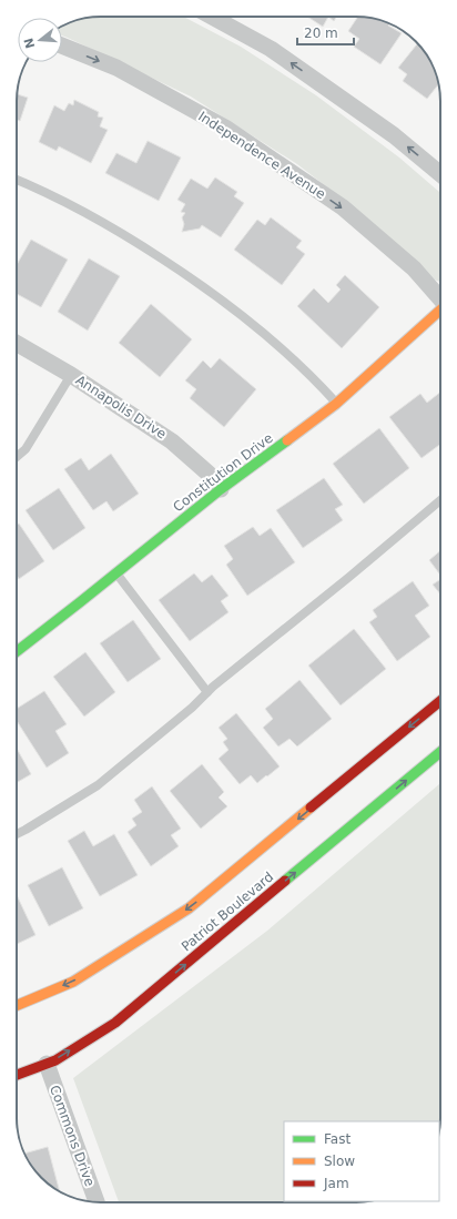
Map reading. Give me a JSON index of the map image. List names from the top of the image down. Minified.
{"streets":{"main road":["Constitution Drive","Patriot Boulevard"],"street":["Independence Avenue","Annapolis Drive","Commons Drive"]},"crossings":[["Annapolis Drive","Constitution Drive"],["Patriot Boulevard","Commons Drive"]],"legend":["Fast","Slow","Jam"],"scale_bar":"20 m","north":"left"}
